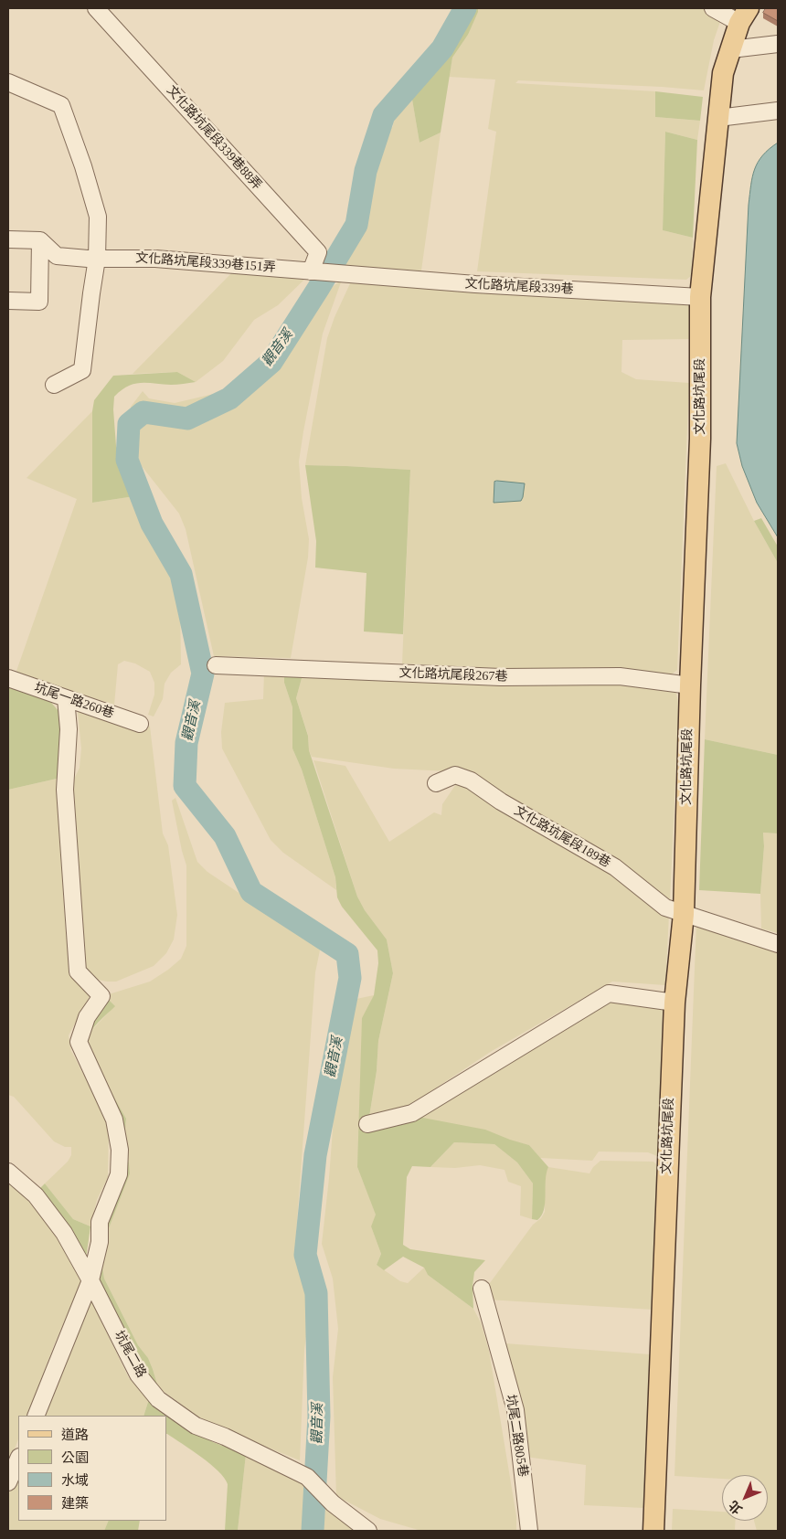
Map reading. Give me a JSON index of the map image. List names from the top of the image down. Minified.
{"streets":{"main road":["文化路坑尾段"],"street":["文化路坑尾段339巷88弄","文化路坑尾段339巷151弄","文化路坑尾段339巷","文化路坑尾段267巷","坑尾一路260巷","文化路坑尾段189巷","坑尾二路","坑尾二路805巷"]},"crossings":[["文化路坑尾段339巷88弄","文化路坑尾段339巷151弄"],["文化路坑尾段339巷151弄","文化路坑尾段339巷"],["文化路坑尾段339巷","文化路坑尾段"],["文化路坑尾段","文化路坑尾段267巷"],["文化路坑尾段","文化路坑尾段189巷"]],"water":["觀音溪"],"legend":["道路","公園","水域","建築"],"north":"bottom left"}
